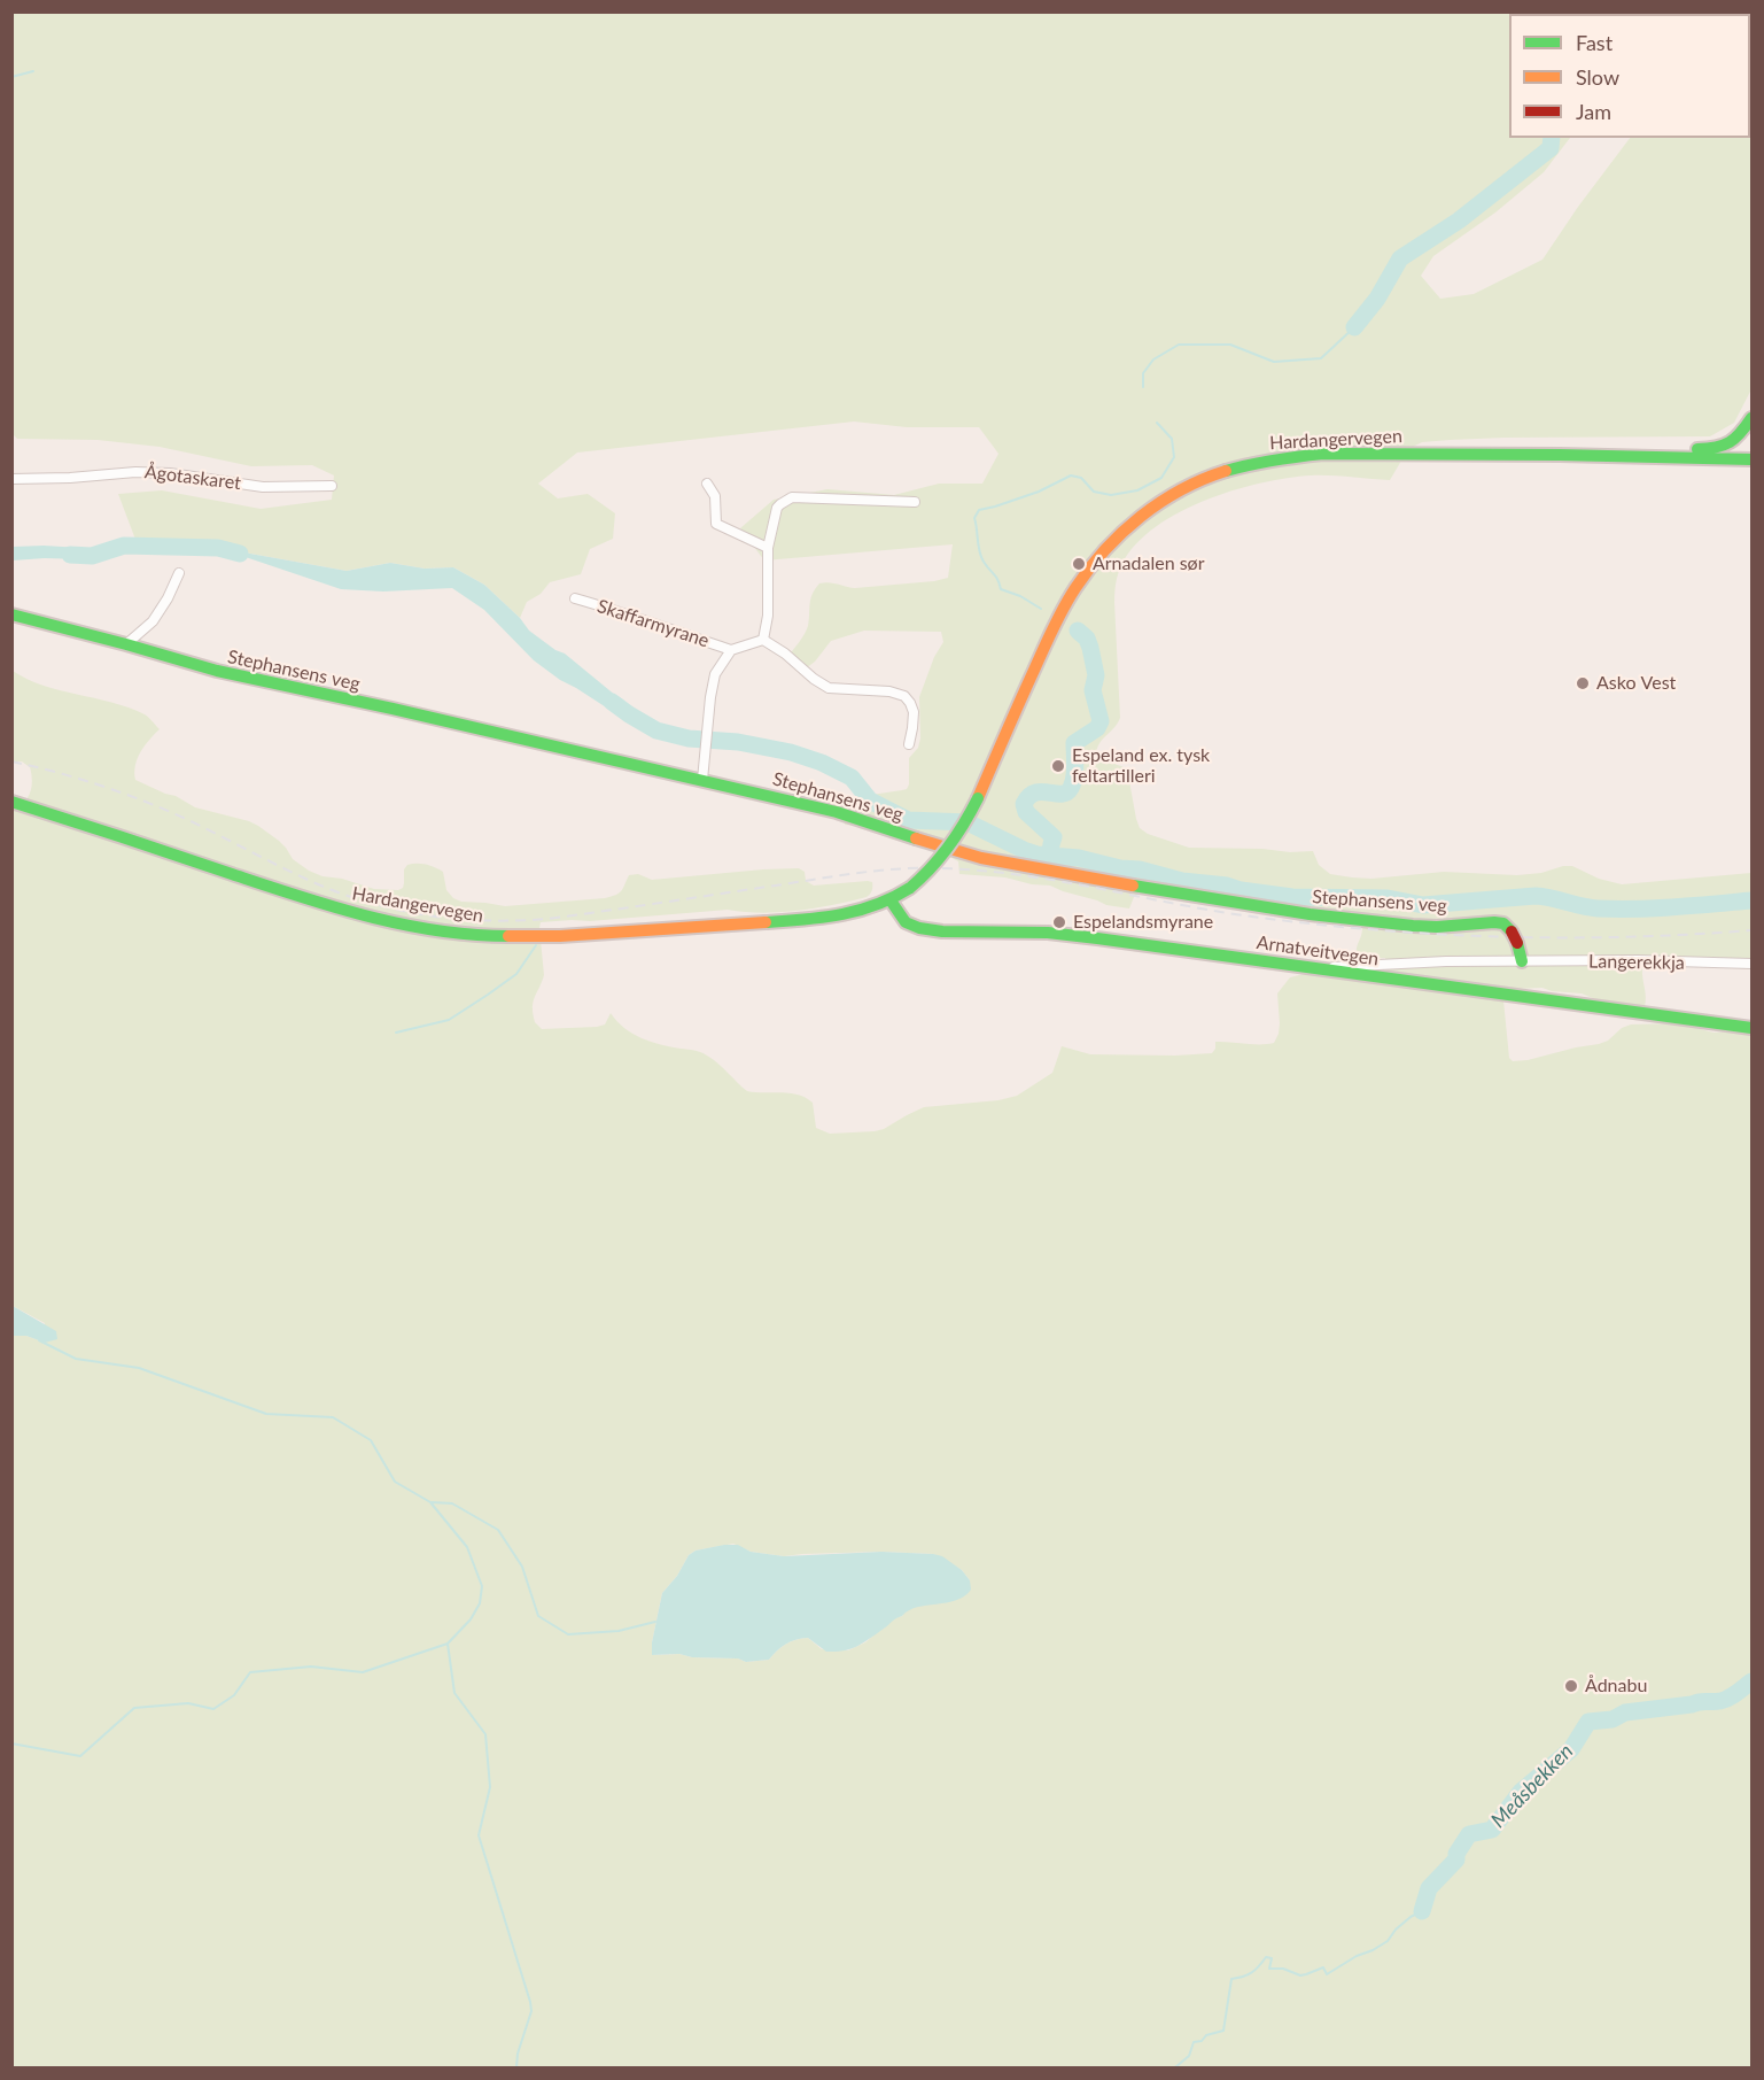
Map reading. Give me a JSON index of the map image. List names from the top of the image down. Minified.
{"streets":{"main road":["Hardangervegen","Stephansens veg","Arnatveitvegen"],"street":["Ågotaskaret","Skaffarmyrane","Langerekkja"]},"crossings":[["Hardangervegen","Arnatveitvegen"],["Skaffarmyrane","Stephansens veg"],["Stephansens veg","Langerekkja"],["Arnatveitvegen","Langerekkja"]],"water":["Meåsbekken"],"places":["Arnadalen sør","Asko Vest","Espeland ex. tysk feltartilleri","Espelandsmyrane","Ådnabu"],"legend":["Fast","Slow","Jam"]}
